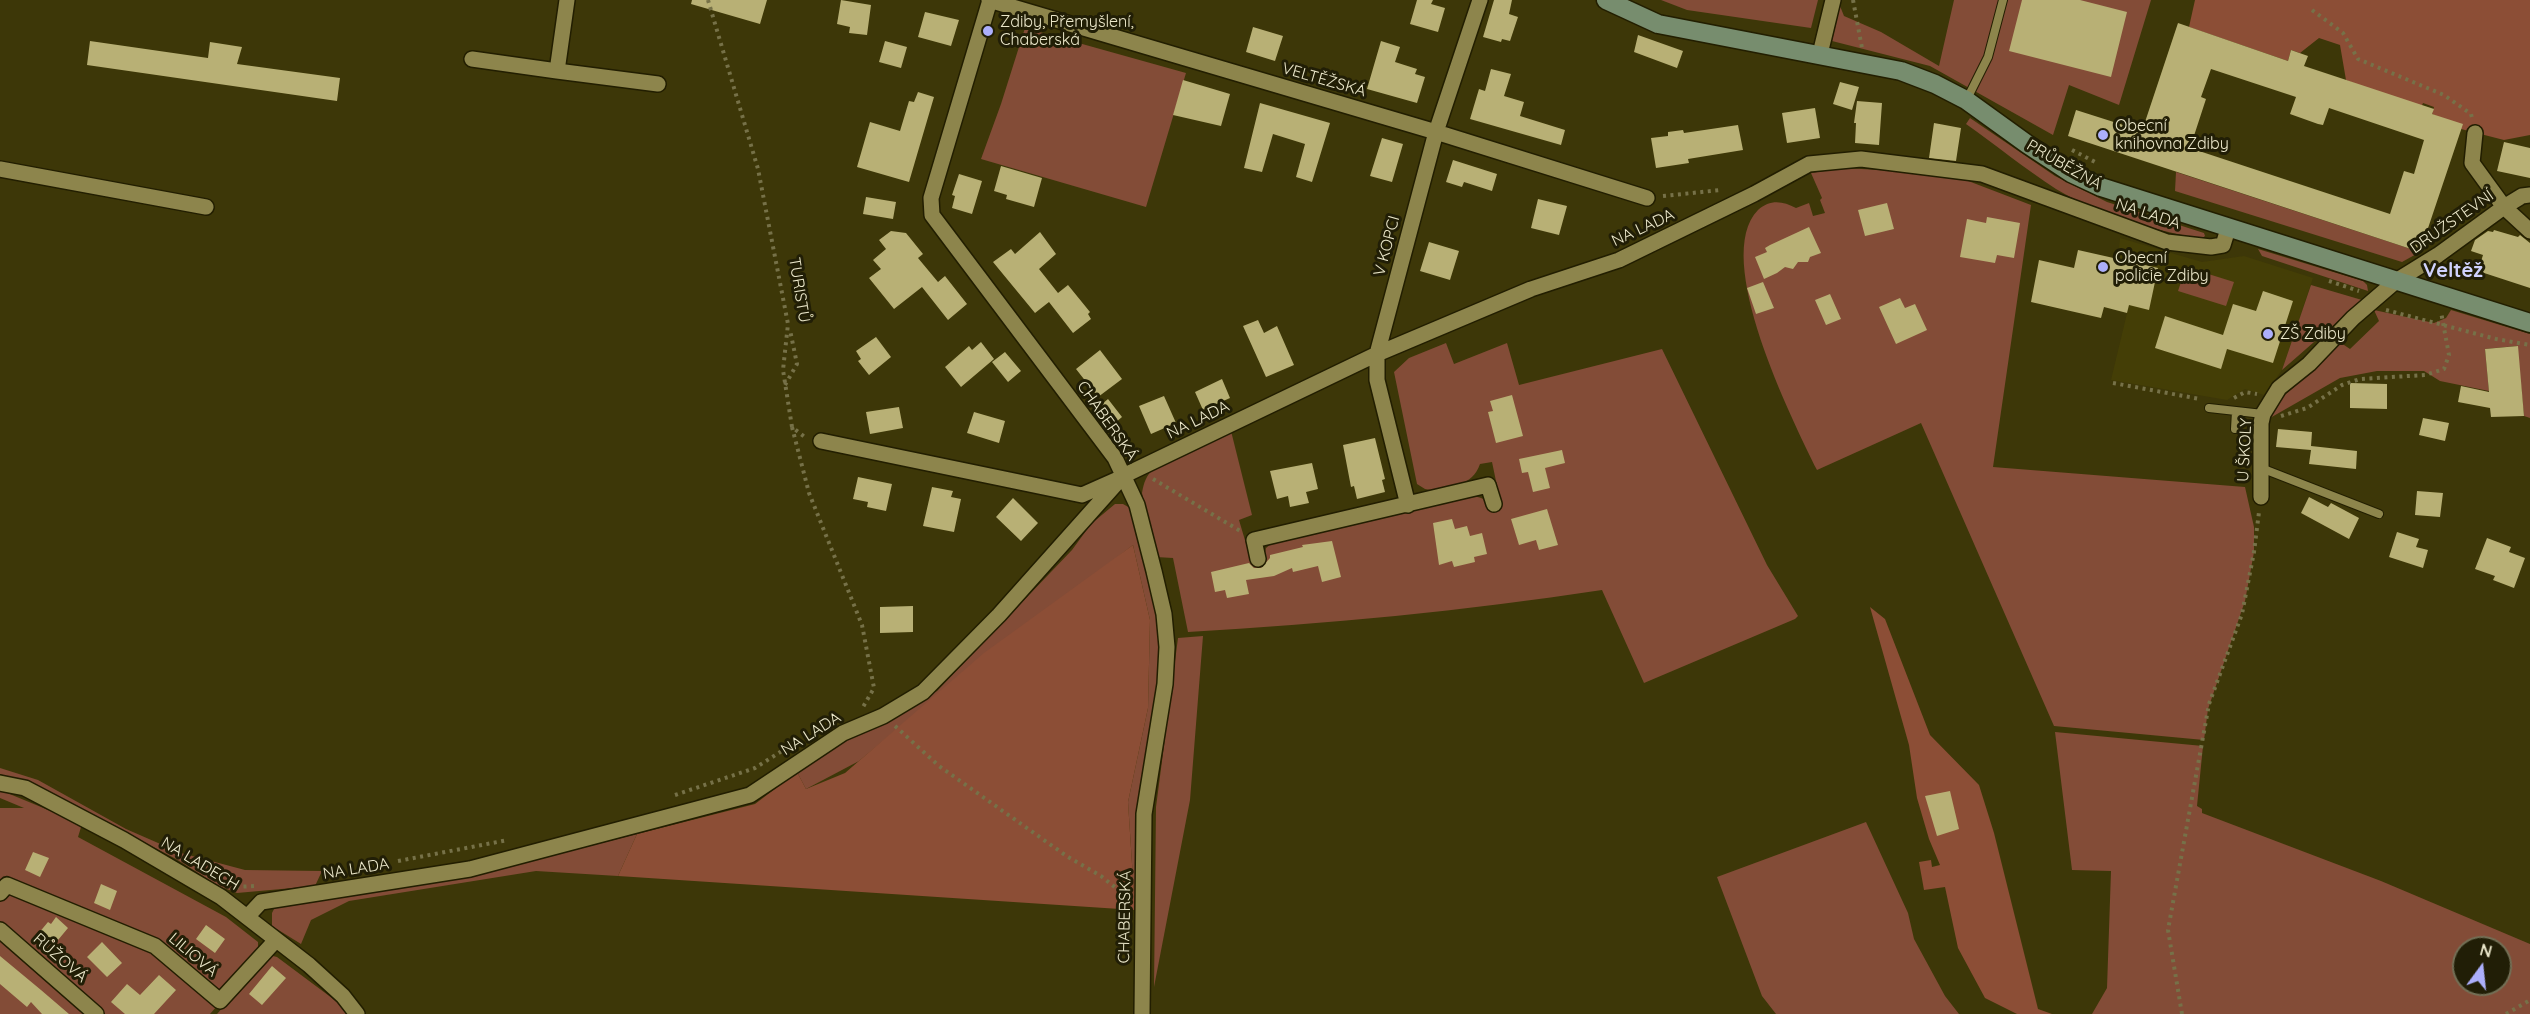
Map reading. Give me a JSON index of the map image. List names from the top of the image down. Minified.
{"streets":{"street":["VELTĚŽSKÁ","PRŮBĚŽNÁ","NA LADA","DRUŽSTEVNÍ","V KOPCI","CHABERSKÁ","U ŠKOLY","NA LADECH","LILIOVÁ","RŮŽOVÁ"],"path":["TURISTŮ"]},"crossings":[["VELTĚŽSKÁ","V KOPCI"],["VELTĚŽSKÁ","CHABERSKÁ"],["PRŮBĚŽNÁ","NA LADA"],["PRŮBĚŽNÁ","DRUŽSTEVNÍ"],["PRŮBĚŽNÁ","U ŠKOLY"],["NA LADA","V KOPCI"],["NA LADA","CHABERSKÁ"],["NA LADA","NA LADECH"],["DRUŽSTEVNÍ","U ŠKOLY"],["NA LADECH","LILIOVÁ"]],"districts":["Veltěž"],"places":["Zdiby, Přemyšlení, Chaberská","Obecní knihovna Zdiby","Obecní policie Zdiby","ZŠ Zdiby"],"north":"top"}
